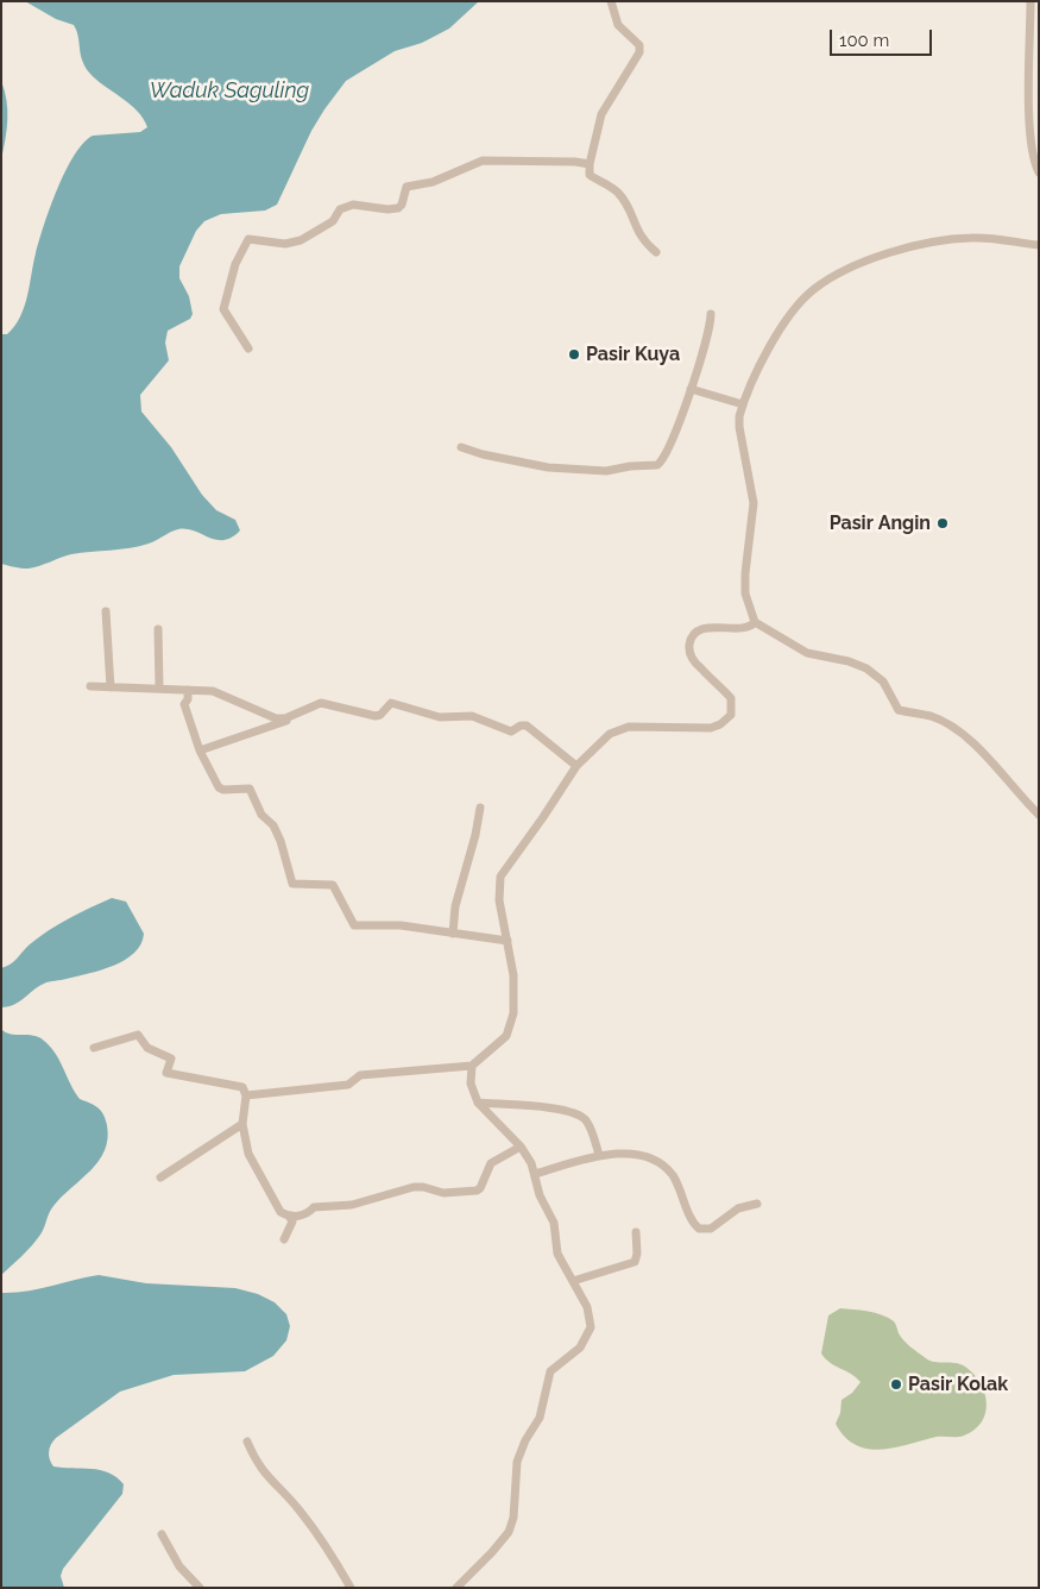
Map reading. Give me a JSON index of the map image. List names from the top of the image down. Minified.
{"water":["Waduk Saguling"],"places":["Pasir Kuya","Pasir Angin","Pasir Kolak"],"scale_bar":"100 m"}
